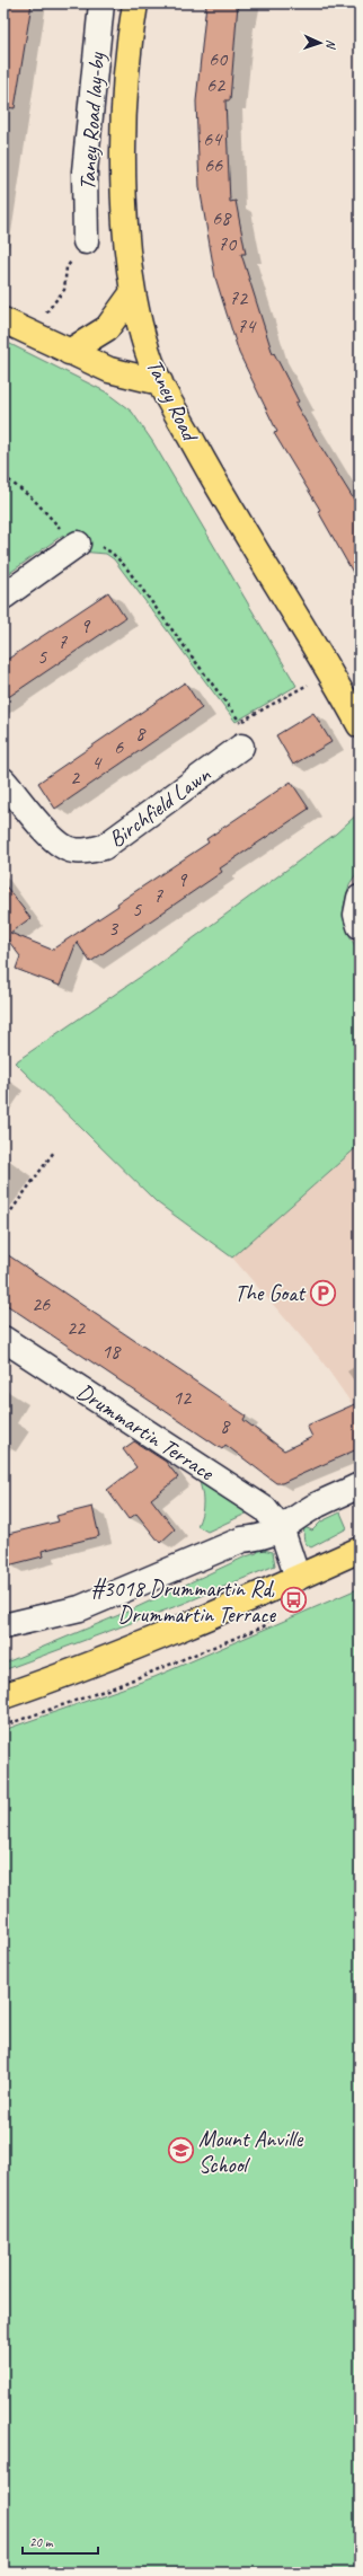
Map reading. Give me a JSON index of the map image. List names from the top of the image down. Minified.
{"streets":{"main road":["Taney Road"],"street":["Taney Road lay-by","Birchfield Lawn","Drummartin Terrace"]},"places":{"parking":["The Goat"],"bus stop":["#3018 Drummartin Rd, Drummartin Terrace"],"school or university":["Mount Anville School"]},"house_numbers":["60","62","64","66","68","70","72","74","9","7","5","8","6","4","2","9","7","5","3","26","22","18","12","8"],"scale_bar":"20 m","north":"right"}
